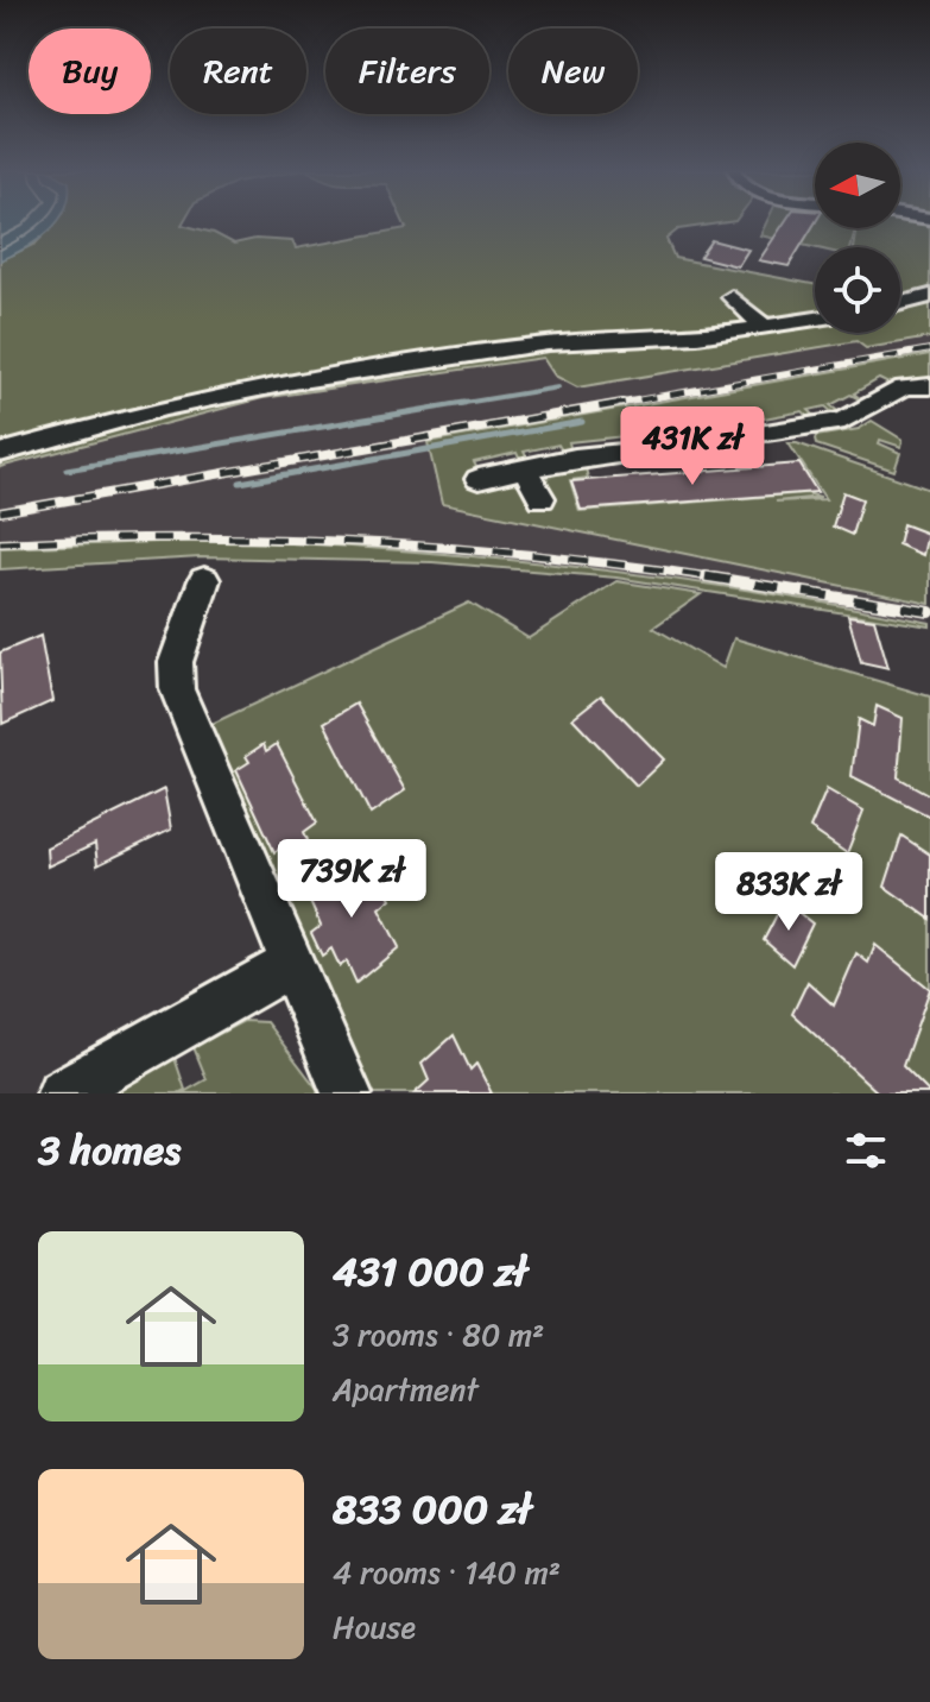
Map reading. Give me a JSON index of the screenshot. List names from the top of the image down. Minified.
{"north":"left","page":{"chip":["Buy","Rent","Filters","New"],"price":["431K zł","739K zł","833K zł"],"heading":"3 homes","list":[{"name":"431 000 zł","note":"3 rooms · 80 m² · Apartment"},{"name":"833 000 zł","note":"4 rooms · 140 m² · House"}]}}
